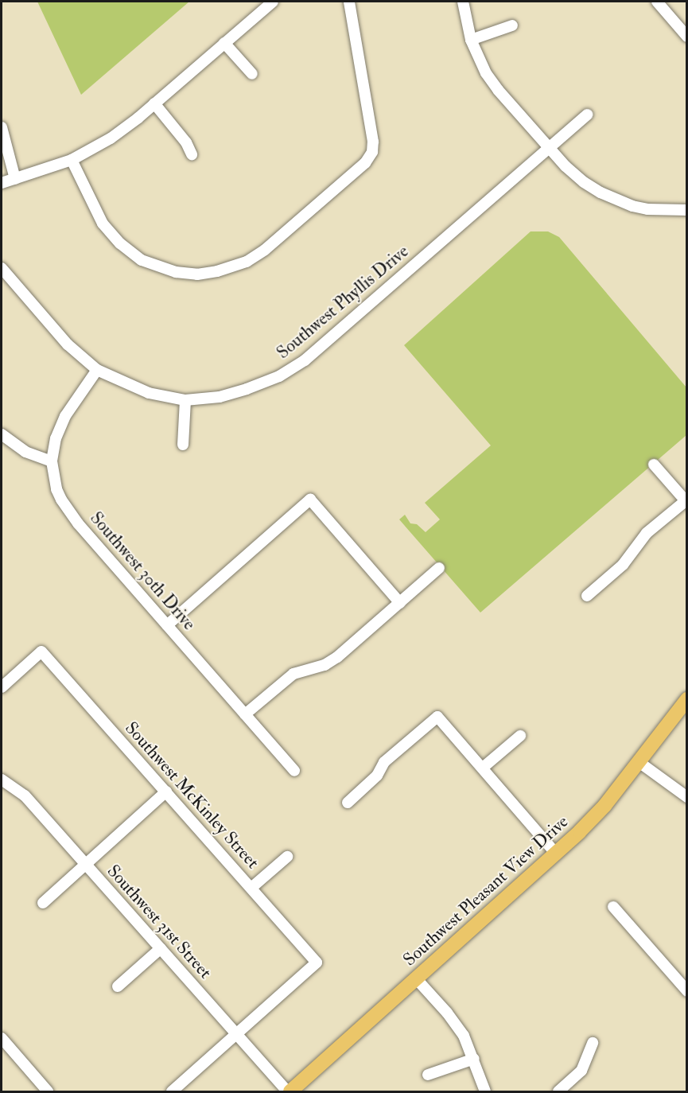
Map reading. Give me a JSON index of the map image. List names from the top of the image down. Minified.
{"streets":{"main road":["Southwest Pleasant View Drive"],"street":["Southwest Phyllis Drive","Southwest 30th Drive","Southwest McKinley Street","Southwest 31st Street"]},"crossings":[["Southwest Phyllis Drive","Southwest 30th Drive"],["Southwest McKinley Street","Southwest 31st Street"]]}
